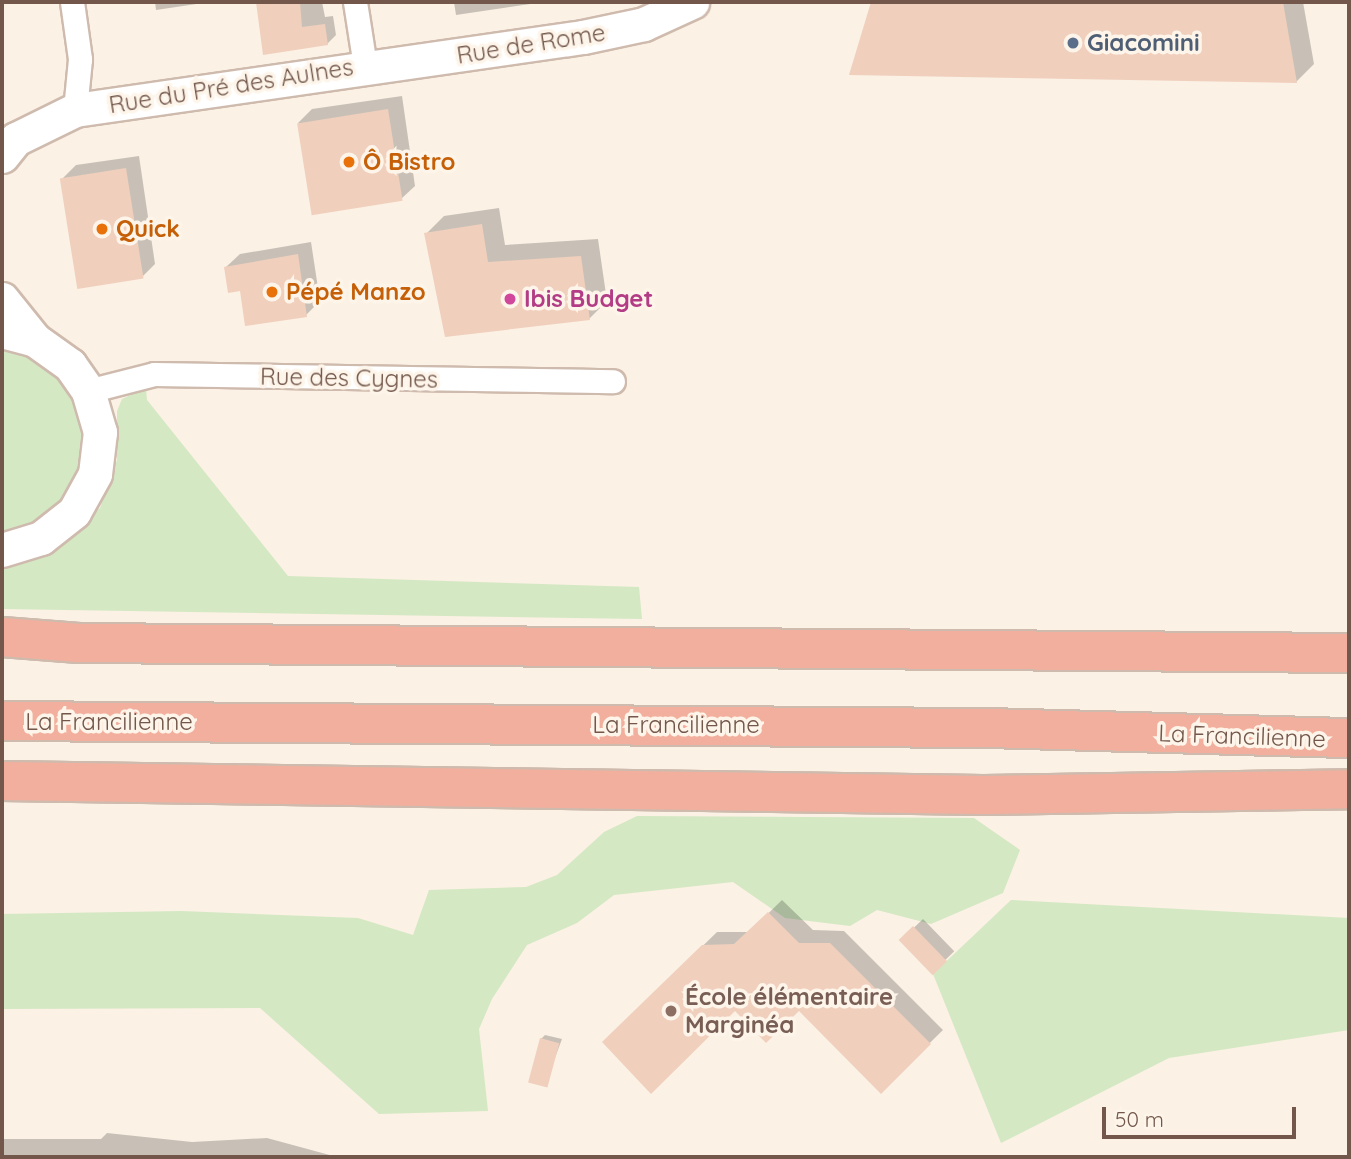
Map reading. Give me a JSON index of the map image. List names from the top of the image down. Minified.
{"streets":{"highway":["La Francilienne"],"street":["Rue de Rome","Rue du Pré des Aulnes","Rue des Cygnes"]},"crossings":[["Rue de Rome","Rue du Pré des Aulnes"]],"places":["Giacomini","Ô Bistro","Quick","Pépé Manzo","Ibis Budget","École élémentaire Marginéa"],"scale_bar":"50 m"}
